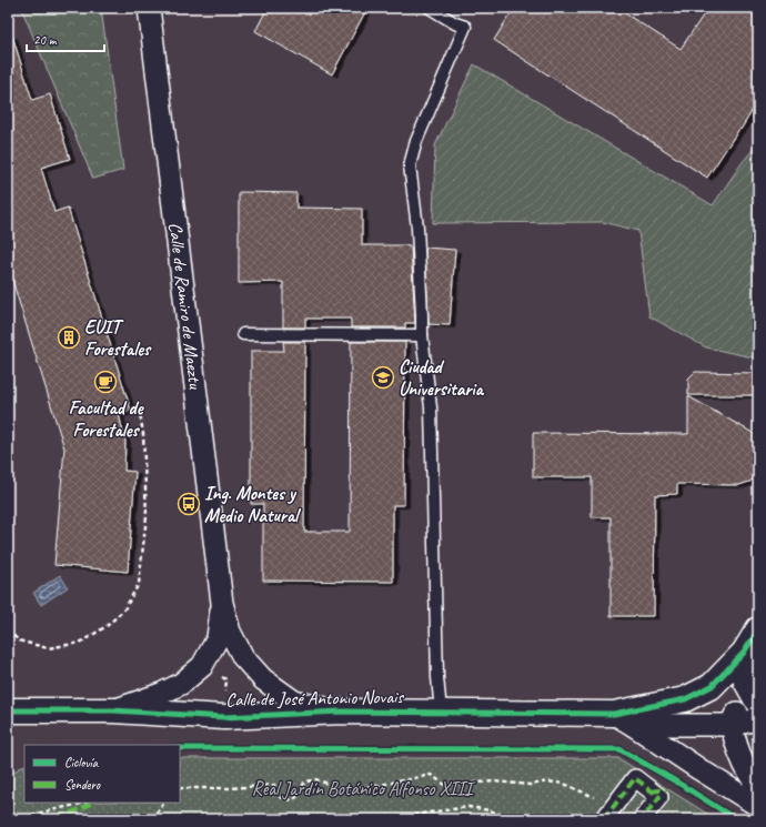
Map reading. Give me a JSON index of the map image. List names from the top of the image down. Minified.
{"streets":{"street":["Calle de Ramiro de Maeztu","Calle de José Antonio Novais"]},"crossings":[["Calle de Ramiro de Maeztu","Calle de José Antonio Novais"]],"parks":["Real Jardín Botánico Alfonso XIII"],"places":{"building":["EUIT Forestales"],"school or university":["Ciudad Universitaria"],"cafe":["Facultad de Forestales"],"bus stop":["Ing. Montes y Medio Natural"]},"legend":["Ciclovía","Sendero"],"scale_bar":"20 m"}
